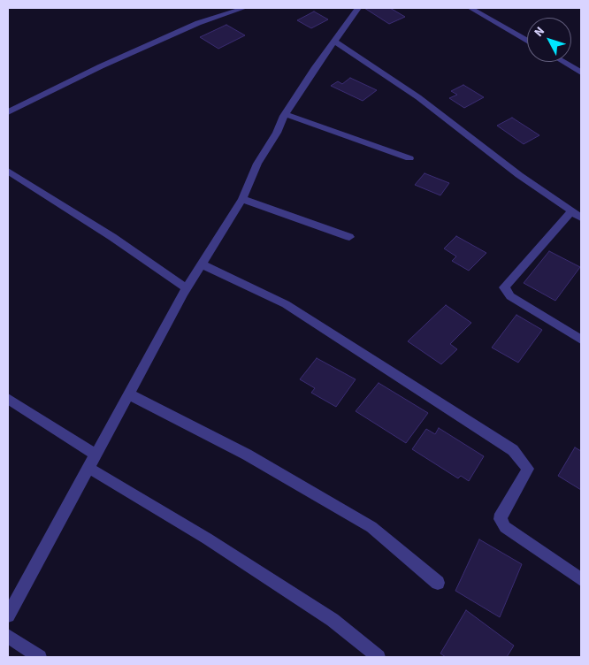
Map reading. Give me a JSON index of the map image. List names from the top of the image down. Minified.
{"north":"top left"}
